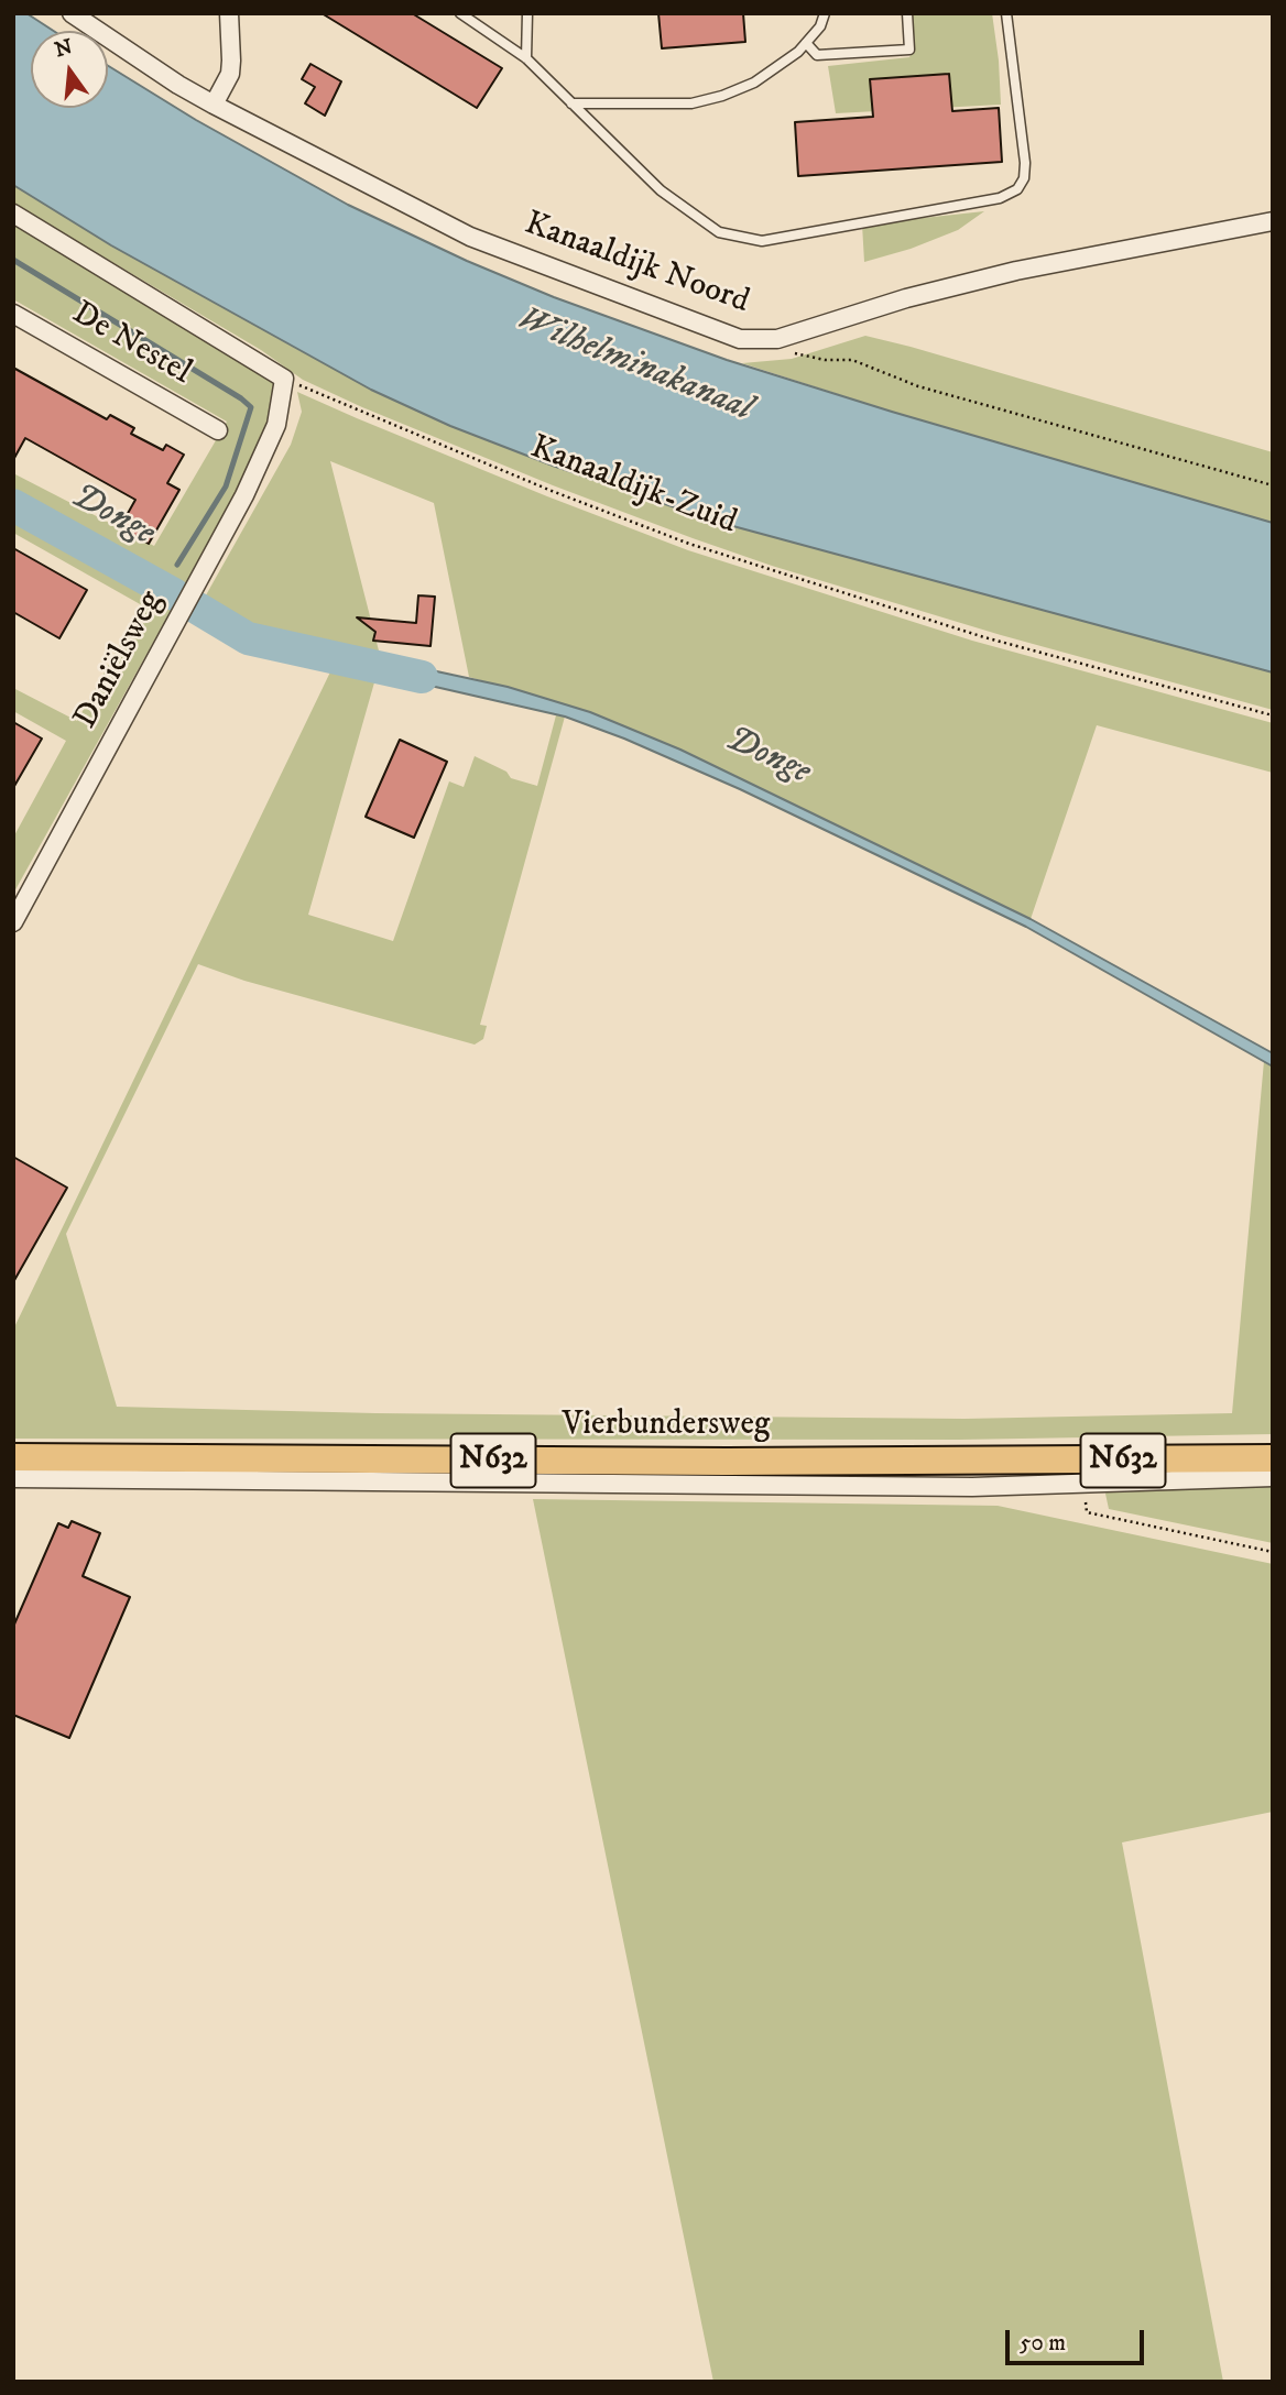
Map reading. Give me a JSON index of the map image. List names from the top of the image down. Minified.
{"streets":{"main road":["Vierbundersweg","N632"],"street":["Kanaaldijk Noord","De Nestel","Daniëlsweg"],"path":["Kanaaldijk-Zuid"]},"crossings":[["Kanaaldijk-Zuid","Daniëlsweg"]],"water":["Wilhelminakanaal","Donge"],"scale_bar":"50 m","north":"top"}
